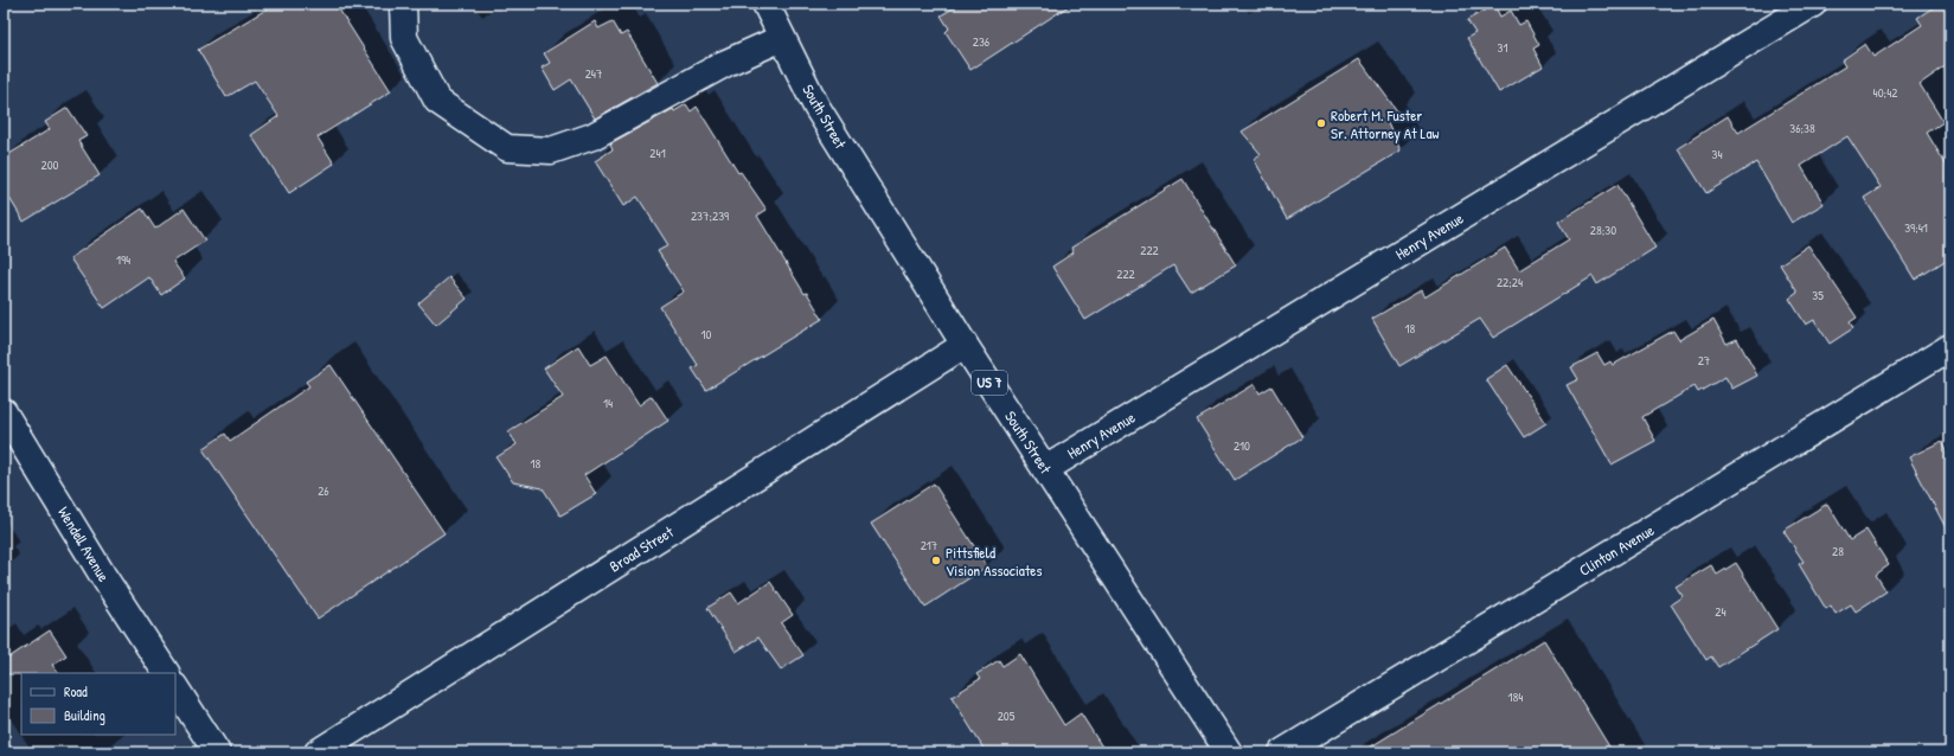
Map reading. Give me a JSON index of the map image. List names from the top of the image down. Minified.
{"streets":{"main road":["South Street","Henry Avenue","US 7","Wendell Avenue","Broad Street","Clinton Avenue"]},"crossings":[["South Street","Henry Avenue"],["South Street","Broad Street"]],"places":["Robert M. Fuster Sr. Attorney At Law","Pittsfield Vision Associates"],"house_numbers":["236","31","247","40;42","36;38","241","34","200","237;239","39;41","28;30","222","194","222","22;24","35","18","10","27","14","210","18","26","217","28","24","184","205"],"legend":["Road","Building"]}
